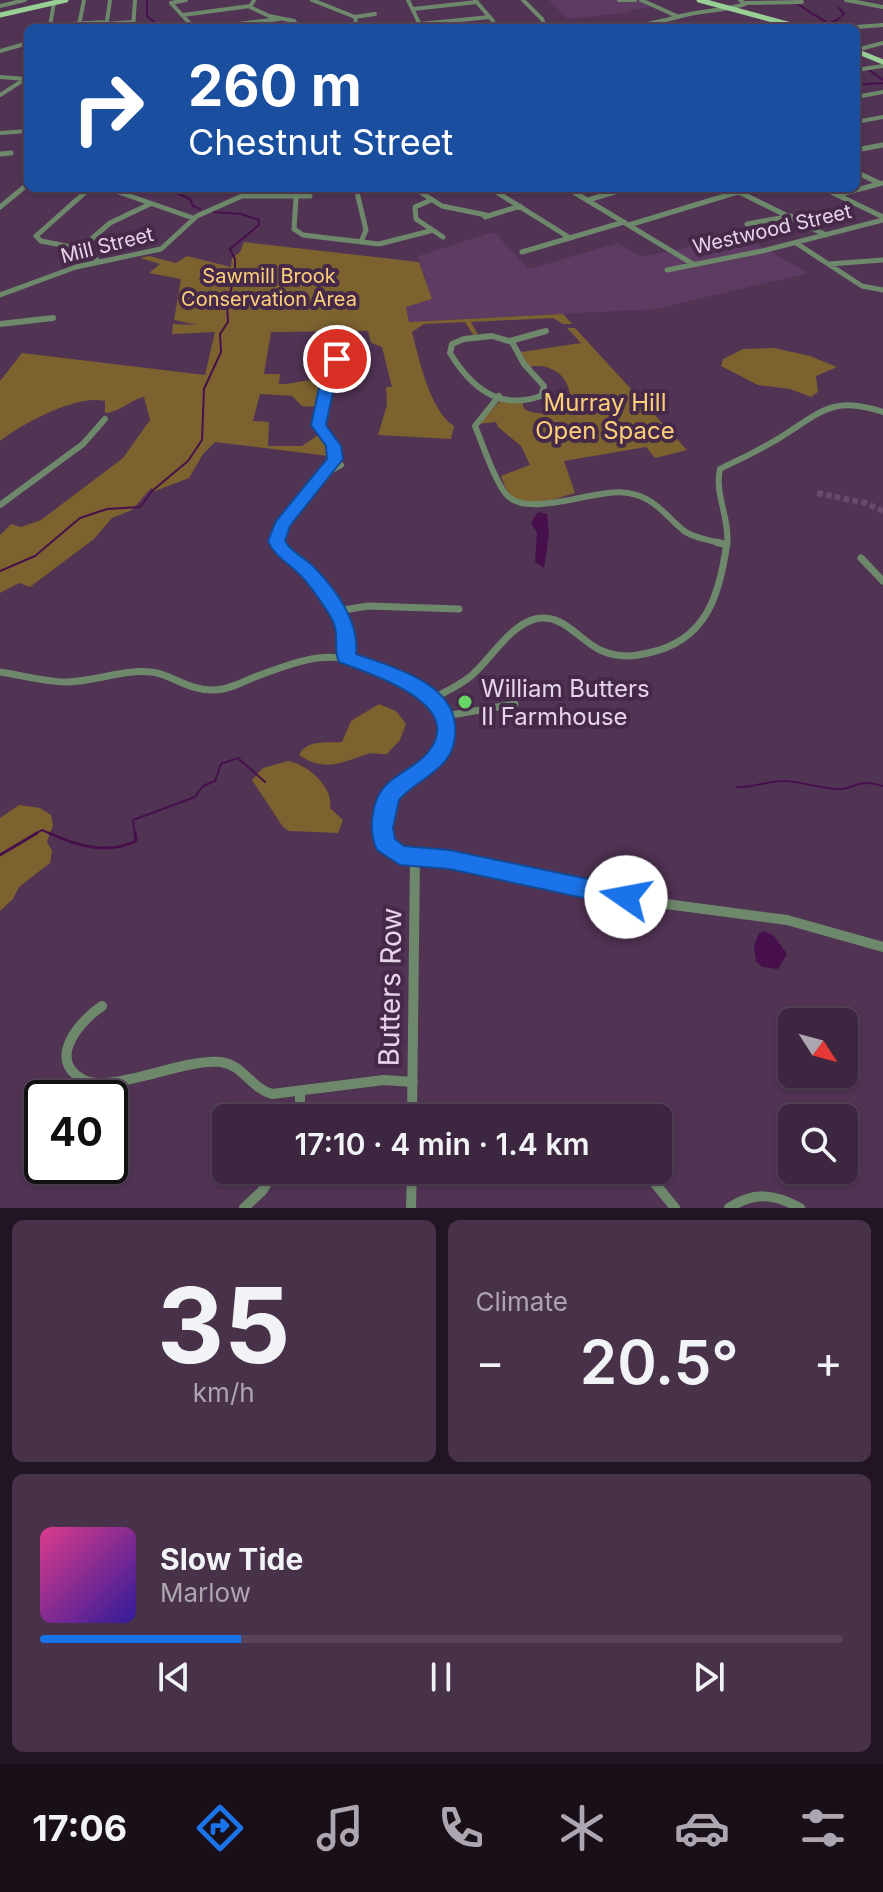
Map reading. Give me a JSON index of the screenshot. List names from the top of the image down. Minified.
{"streets":{"street":["Westwood Street","Mill Street","Butters Row"]},"parks":["Sawmill Brook Conservation Area","Murray Hill Open Space"],"places":["William Butters II Farmhouse"],"north":"bottom right","page":{"turn":["260 m","Chestnut Street"],"limit":"40","trip":"17:10 · 4 min · 1.4 km","tile":[["35","km/h"],"Climate"],"heat":["−","20.5°","+"],"song":["Slow Tide","Marlow"],"tabs":"17:06"}}
